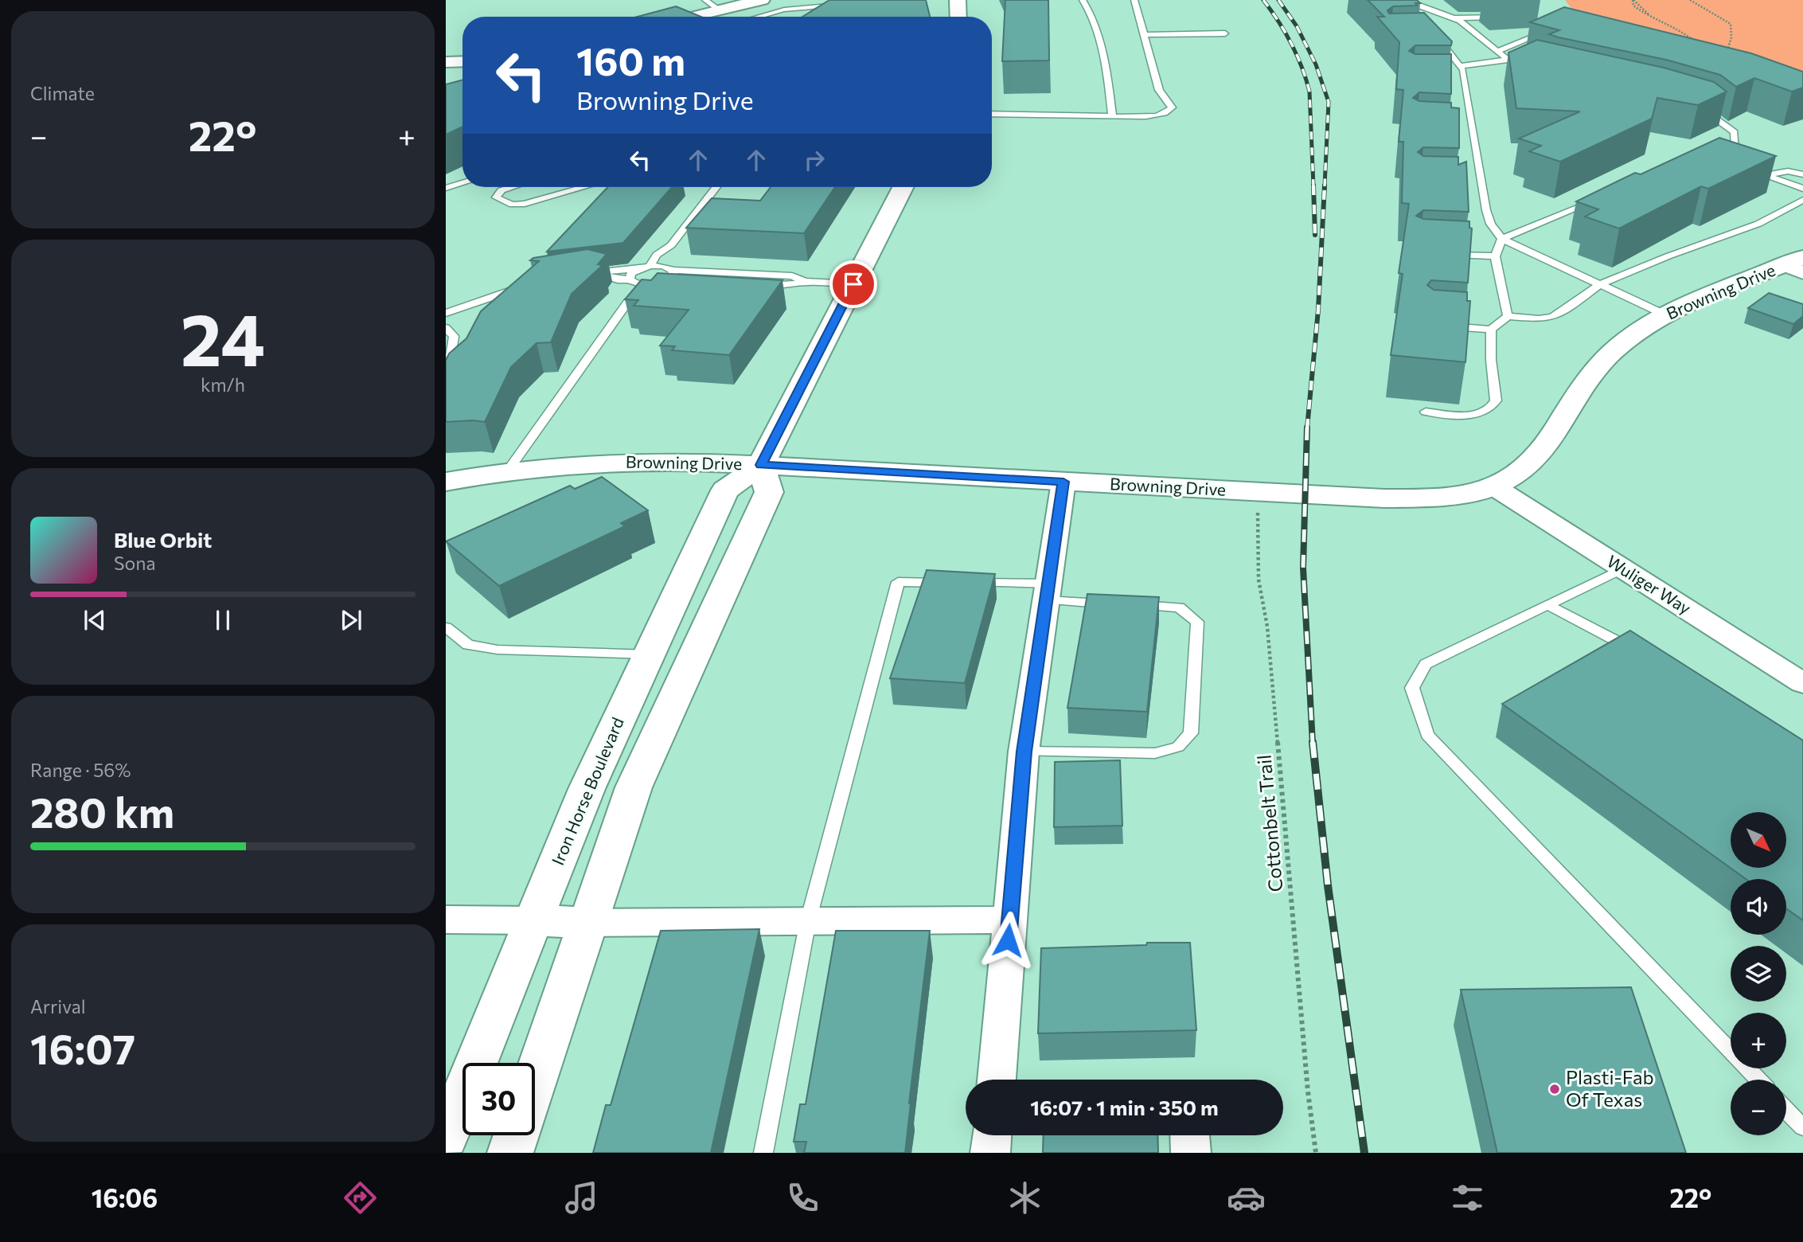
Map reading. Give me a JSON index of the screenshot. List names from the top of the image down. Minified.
{"streets":{"street":["Browning Drive","Wuliger Way","Iron Horse Boulevard"],"path":["Cottonbelt Trail"]},"crossings":[["Browning Drive","Wuliger Way"],["Browning Drive","Iron Horse Boulevard"],["Browning Drive","Cottonbelt Trail"]],"places":["Plasti-Fab Of Texas"],"north":"bottom right","page":{"tile":["Climate",["24","km/h"],["Range · 56%","280 km"],["Arrival","16:07"]],"turn":["160 m","Browning Drive"],"heat":["−","22°","+"],"song":["Blue Orbit","Sona"],"map_buttons":["+","−"],"limit":"30","trip":"16:07 · 1 min · 350 m","tabs":["16:06","22°"]}}
